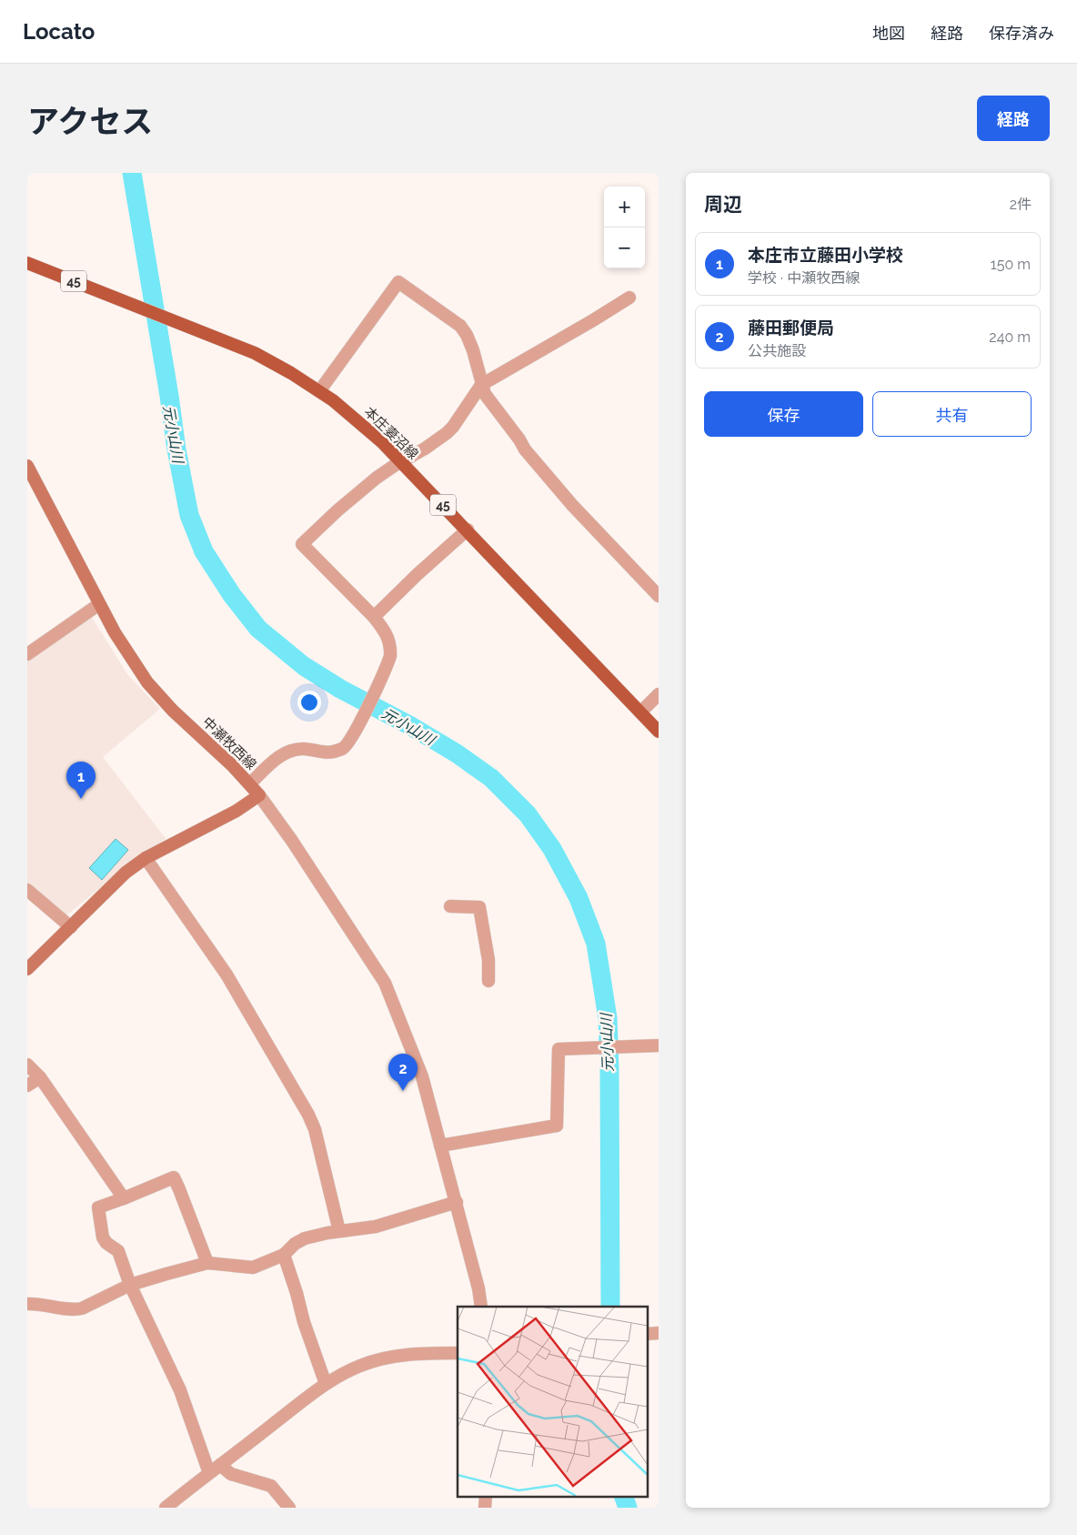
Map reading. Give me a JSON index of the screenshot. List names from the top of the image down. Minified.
{"streets":{"main road":["45","本庄妻沼線","中瀬牧西線"]},"water":["元小山川"],"page":{"header":"Locato","nav":["地図","経路","保存済み"],"title":"アクセス","buttons":["経路",["保存","共有"]],"heading":["周辺","2件"],"map_buttons":["+","−"],"list":[{"mark":"1","name":"本庄市立藤田小学校","note":"学校 · 中瀬牧西線","value":"150 m"},{"mark":"2","name":"藤田郵便局","note":"公共施設","value":"240 m"}],"pins":["1","2"]}}
